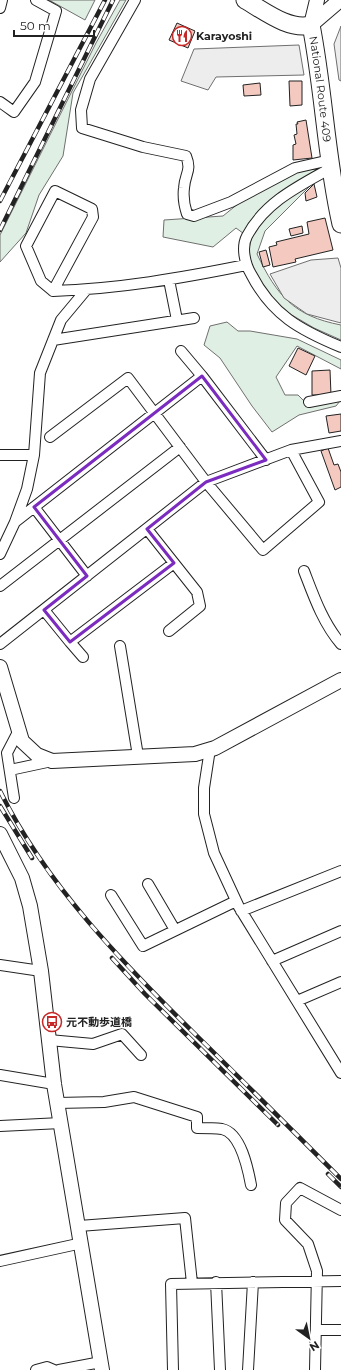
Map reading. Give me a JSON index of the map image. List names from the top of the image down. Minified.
{"streets":{"highway":["National Route 409"]},"places":{"restaurant":["Karayoshi"],"bus stop":["元不動歩道橋"]},"scale_bar":"50 m","north":"bottom right"}
